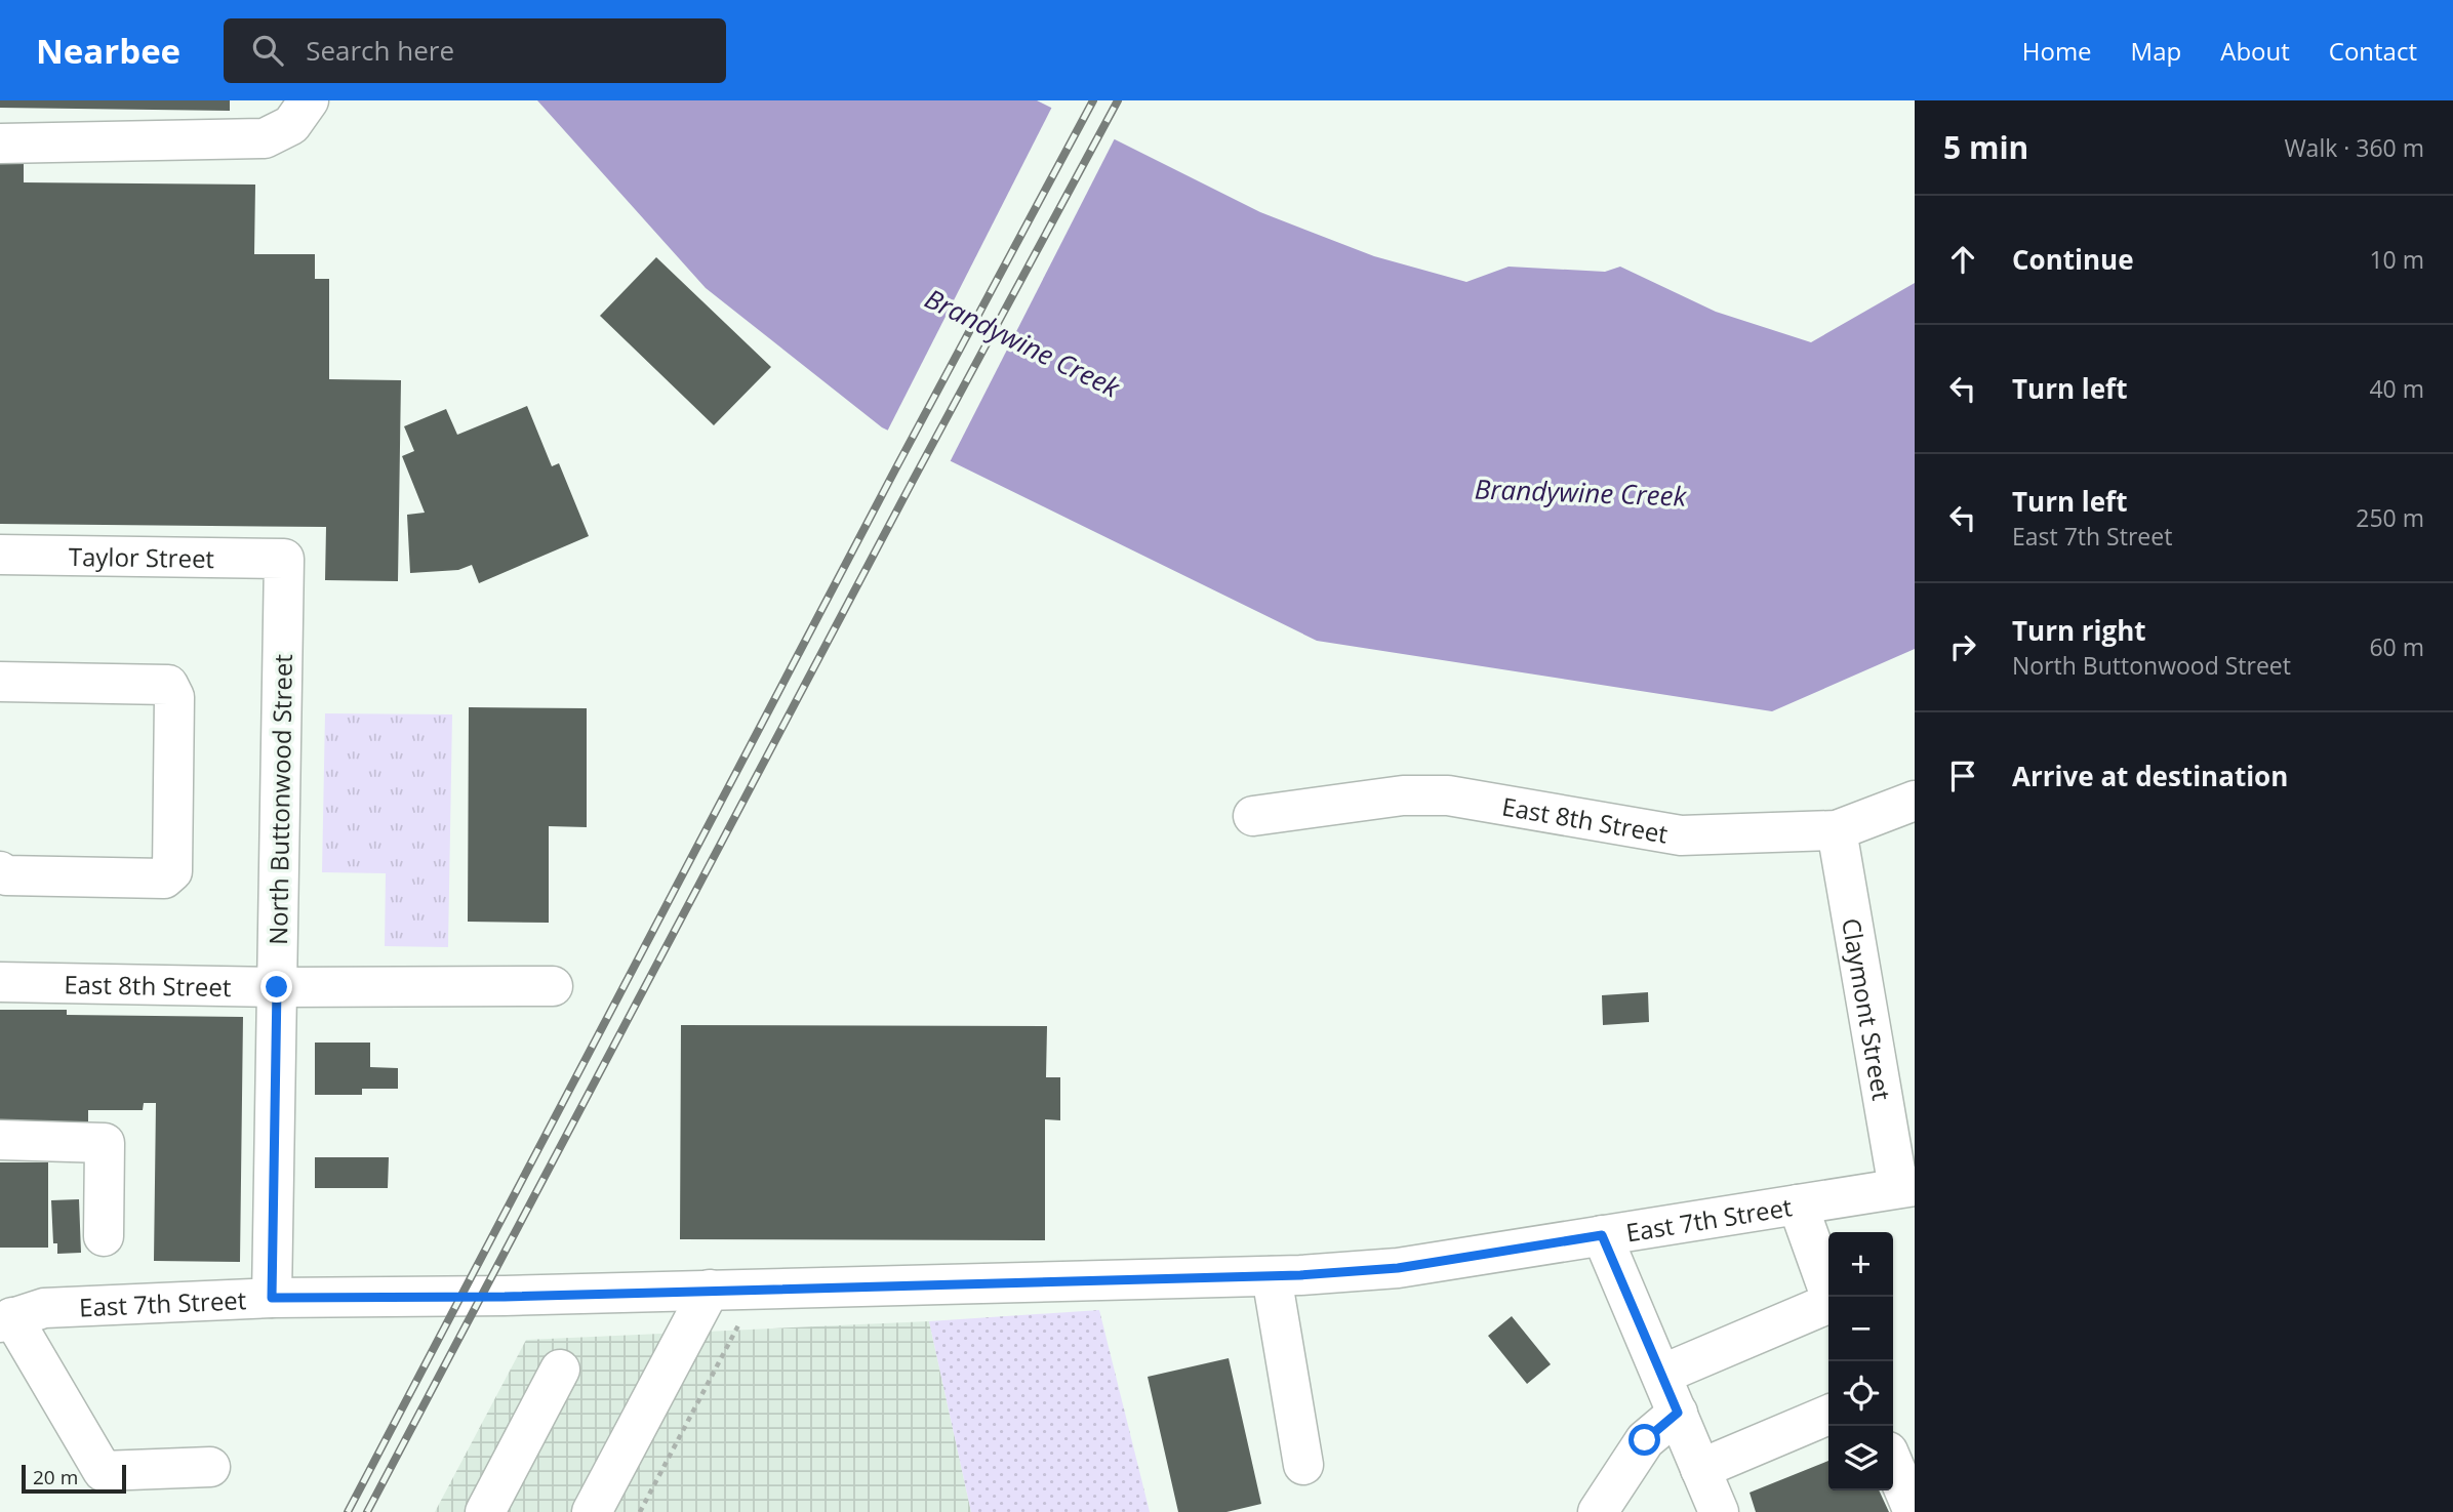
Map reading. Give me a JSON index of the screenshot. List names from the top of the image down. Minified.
{"streets":{"street":["Taylor Street","North Buttonwood Street","East 8th Street","Claymont Street","East 7th Street"]},"crossings":[["Taylor Street","North Buttonwood Street"],["North Buttonwood Street","East 8th Street"],["North Buttonwood Street","East 7th Street"],["East 8th Street","Claymont Street"],["Claymont Street","East 7th Street"]],"water":["Brandywine Creek"],"scale_bar":"20 m","page":{"header":"Nearbee","search":"Search here","nav":["Home","Map","About","Contact"],"heading":["5 min","Walk · 360 m"],"list":[["Continue","10 m"],["Turn left","40 m"],["Turn left","East 7th Street","250 m"],["Turn right","North Buttonwood Street","60 m"],"Arrive at destination"],"map_buttons":["+","−"],"scale":"20 m"}}
